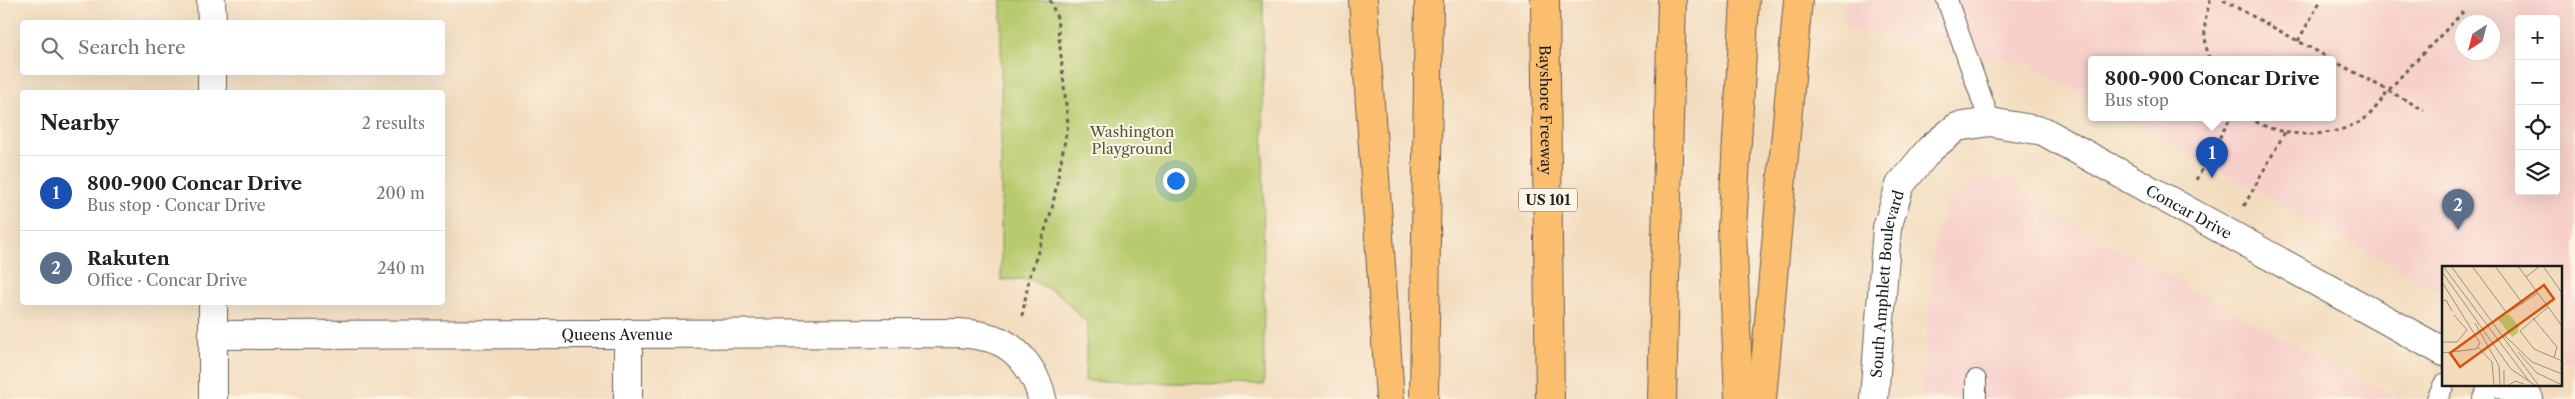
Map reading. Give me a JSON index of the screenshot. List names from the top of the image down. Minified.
{"streets":{"highway":["Bayshore Freeway","US 101"],"street":["Concar Drive","South Amphlett Boulevard","Queens Avenue"]},"crossings":[["Concar Drive","South Amphlett Boulevard"]],"parks":["Washington Playground"],"north":"bottom left","page":{"map_buttons":["+","−"],"search":"Search here","popup":["800-900 Concar Drive","Bus stop"],"heading":["Nearby","2 results"],"pins":["1","2"],"list":[{"mark":"1","name":"800-900 Concar Drive","note":"Bus stop · Concar Drive","value":"200 m"},{"mark":"2","name":"Rakuten","note":"Office · Concar Drive","value":"240 m"}]}}
